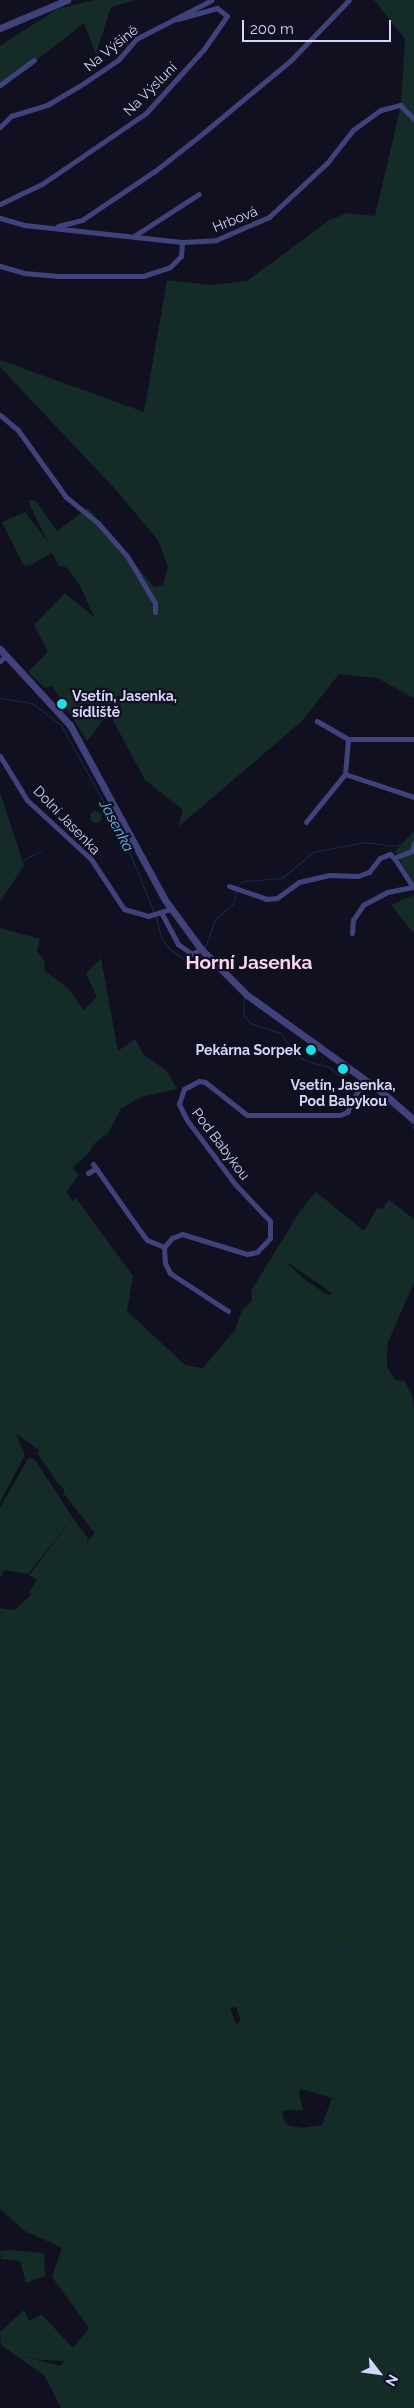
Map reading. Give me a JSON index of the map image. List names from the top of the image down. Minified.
{"streets":{"street":["Na Výšině","Na Výsluní","Hrbová","Dolní Jasenka","Pod Babykou"]},"crossings":[["Na Výšině","Na Výsluní"]],"districts":["Horní Jasenka"],"water":["Jasenka"],"places":["Vsetín, Jasenka, sídliště","Pekárna Sorpek","Vsetín, Jasenka, Pod Babykou"],"scale_bar":"200 m","north":"bottom right"}
